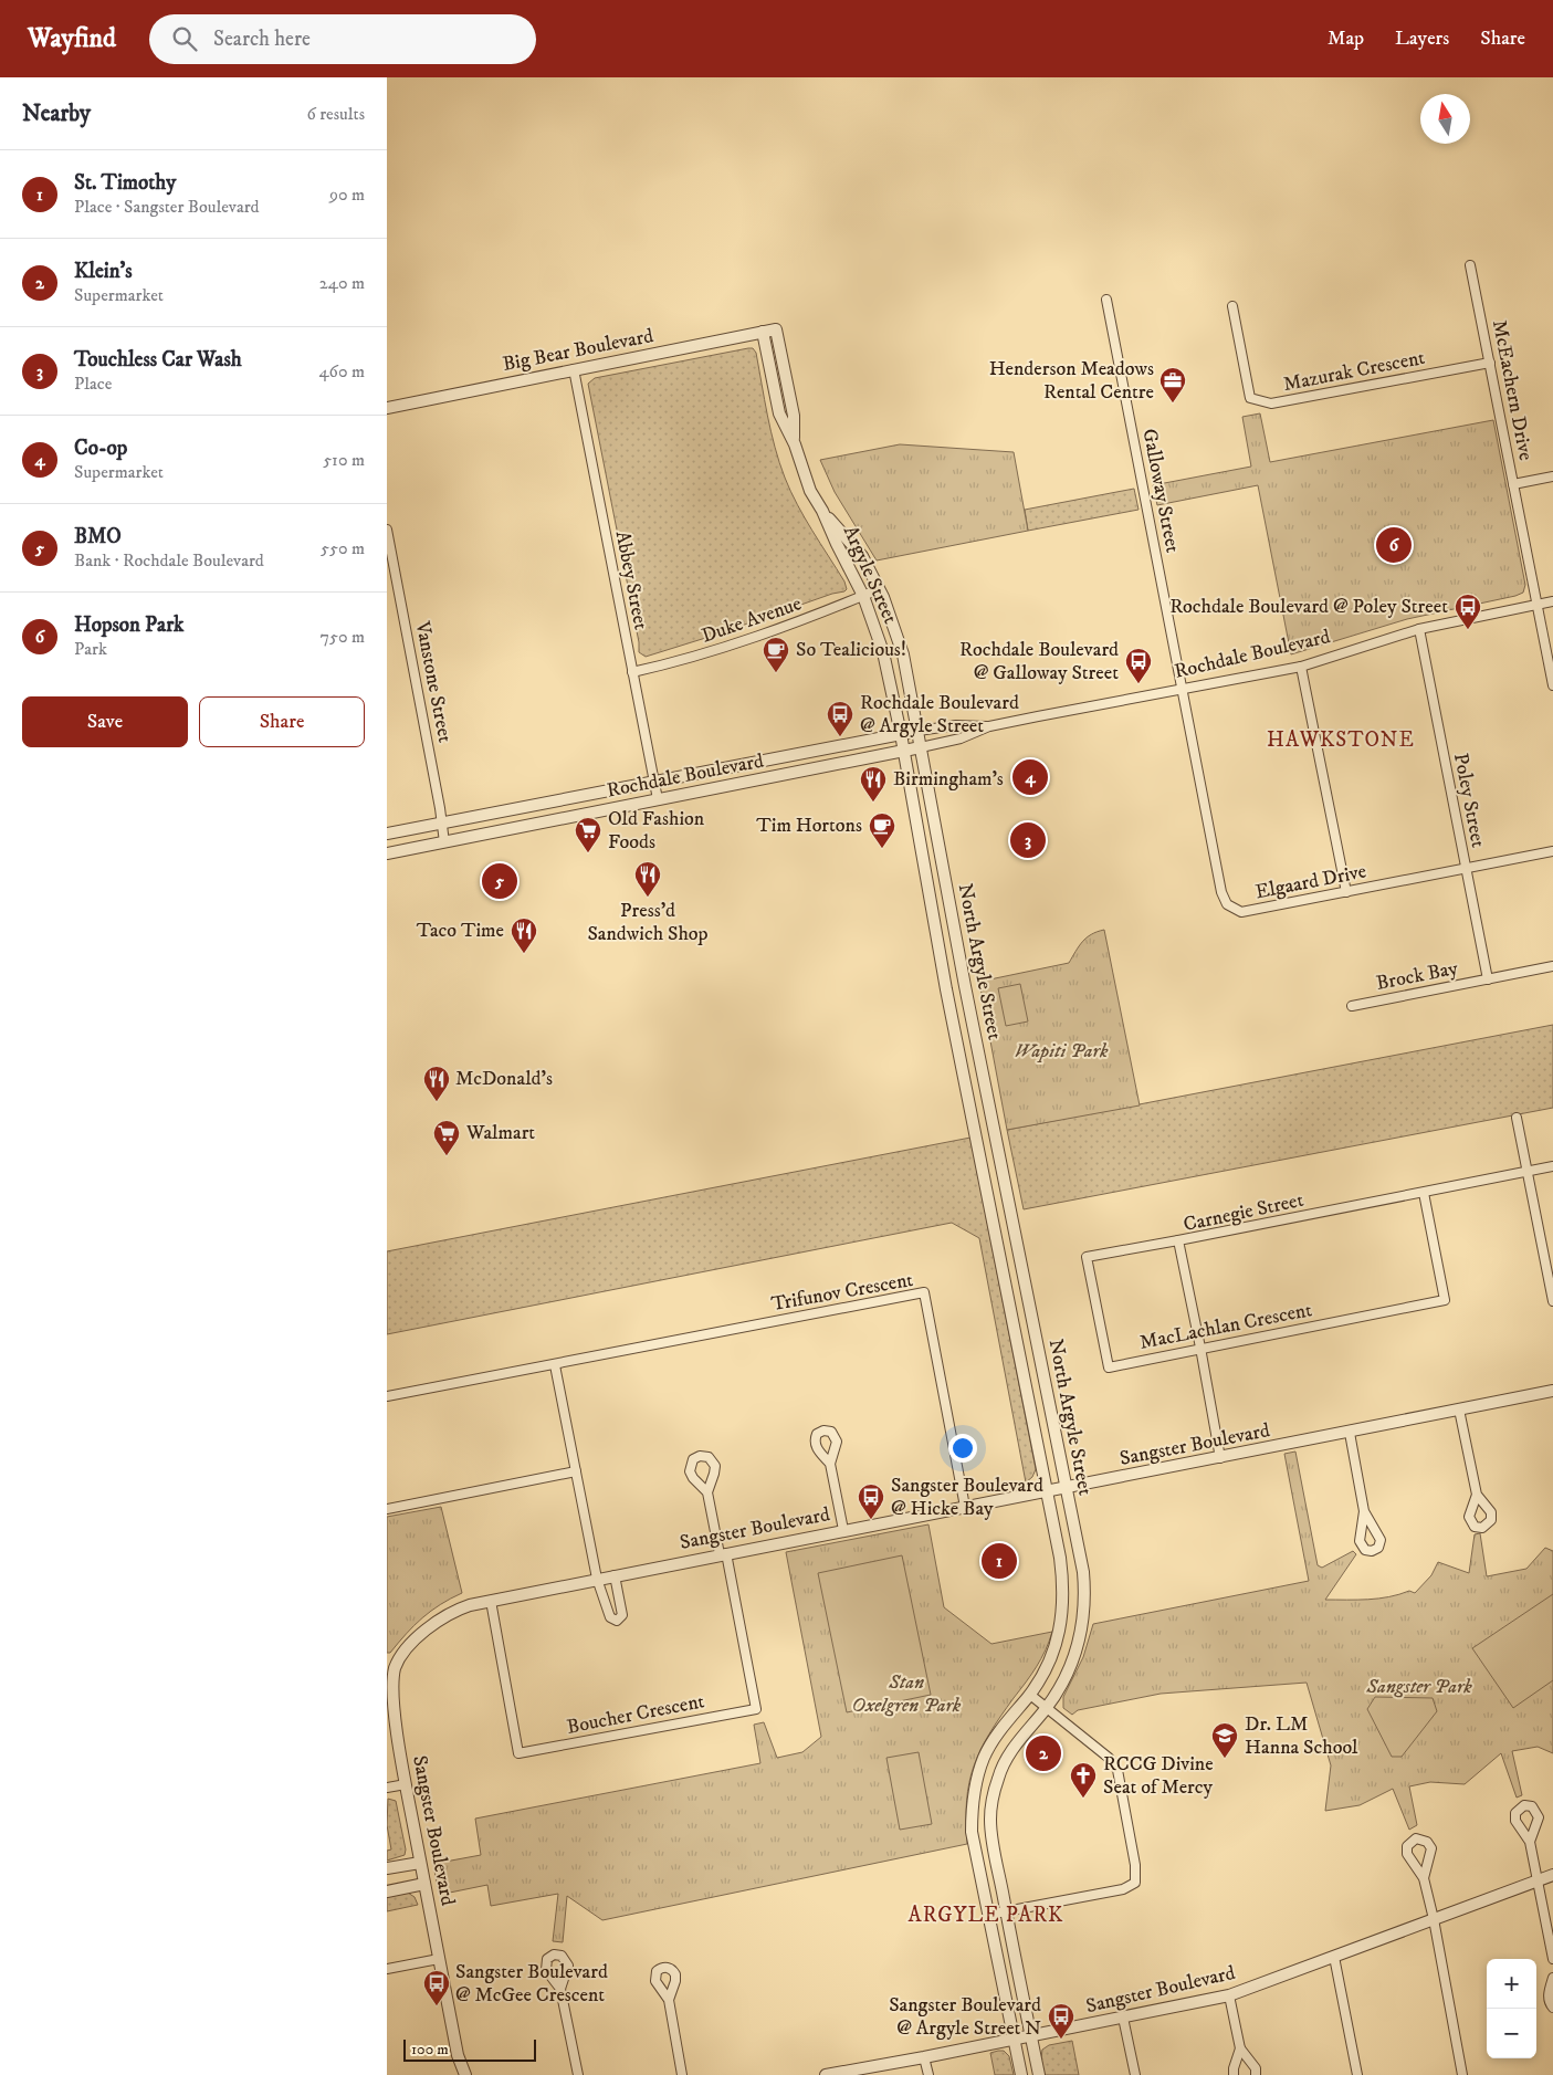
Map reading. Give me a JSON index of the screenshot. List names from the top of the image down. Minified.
{"streets":{"street":["Big Bear Boulevard","Mazurak Crescent","McEachern Drive","Galloway Street","Argyle Street","Abbey Street","Duke Avenue","Rochdale Boulevard","Vanstone Street","Poley Street","Elgaard Drive","North Argyle Street","Brock Bay","Carnegie Street","Trifunov Crescent","MacLachlan Crescent","Sangster Boulevard","Boucher Crescent"]},"crossings":[["Big Bear Boulevard","Argyle Street"],["Big Bear Boulevard","Abbey Street"],["Mazurak Crescent","McEachern Drive"],["McEachern Drive","Rochdale Boulevard"],["Galloway Street","Rochdale Boulevard"],["Galloway Street","Elgaard Drive"],["Argyle Street","Duke Avenue"],["Argyle Street","Rochdale Boulevard"],["Argyle Street","North Argyle Street"],["Abbey Street","Duke Avenue"],["Abbey Street","Rochdale Boulevard"],["Rochdale Boulevard","Vanstone Street"],["Rochdale Boulevard","Poley Street"],["Rochdale Boulevard","Elgaard Drive"],["Rochdale Boulevard","North Argyle Street"],["Poley Street","Elgaard Drive"],["Poley Street","Brock Bay"],["North Argyle Street","Sangster Boulevard"],["Carnegie Street","MacLachlan Crescent"],["Carnegie Street","Sangster Boulevard"],["Trifunov Crescent","Sangster Boulevard"],["Sangster Boulevard","Boucher Crescent"]],"districts":["HAWKSTONE","ARGYLE PARK"],"parks":["Wapiti Park","Stan Oxelgren Park","Sangster Park"],"places":{"office":["Henderson Meadows Rental Centre"],"bus stop":["Rochdale Boulevard @ Poley Street","Rochdale Boulevard @ Galloway Street","Rochdale Boulevard @ Argyle Street","Sangster Boulevard @ Hicke Bay","Sangster Boulevard @ McGee Crescent","Sangster Boulevard @ Argyle Street N"],"cafe":["So Tealicious!","Tim Hortons"],"restaurant":["Birmingham's","Press'd Sandwich Shop","Taco Time","McDonald's"],"supermarket":["Old Fashion Foods","Walmart"],"school or university":["Dr. LM Hanna School"],"church":["RCCG Divine Seat of Mercy"]},"scale_bar":"100 m","north":"top","page":{"header":"Wayfind","search":"Search here","nav":["Map","Layers","Share"],"heading":["Nearby","6 results"],"list":[{"mark":"1","name":"St. Timothy","note":"Place · Sangster Boulevard","value":"90 m"},{"mark":"2","name":"Klein's","note":"Supermarket","value":"240 m"},{"mark":"3","name":"Touchless Car Wash","note":"Place","value":"460 m"},{"mark":"4","name":"Co-op","note":"Supermarket","value":"510 m"},{"mark":"5","name":"BMO","note":"Bank · Rochdale Boulevard","value":"550 m"},{"mark":"6","name":"Hopson Park","note":"Park","value":"750 m"}],"pins":["6","4","3","5","1","2"],"buttons":["Save","Share"],"map_buttons":["+","−"],"scale":"100 m"}}
